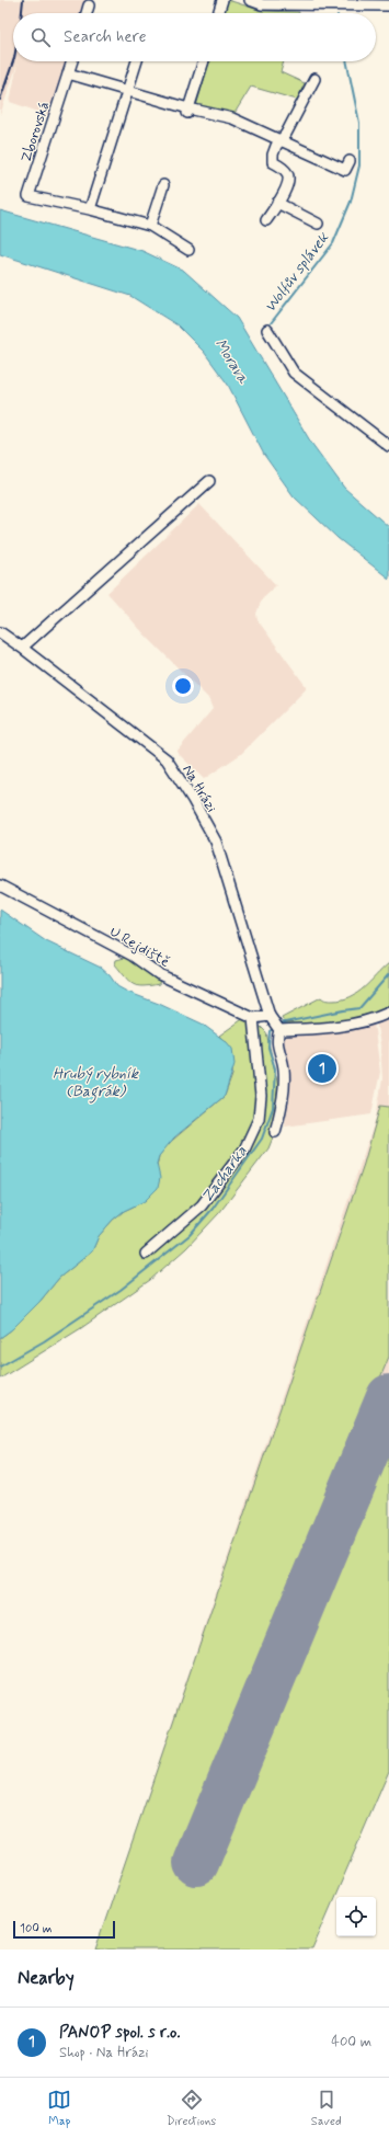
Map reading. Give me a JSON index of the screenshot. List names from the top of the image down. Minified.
{"streets":{"street":["Zborovská","Na Hrázi","U Rejdiště"]},"water":["Wolfův splávek","Morava","Hrubý rybník (Bagrák)","Zacharka"],"scale_bar":"100 m","page":{"search":"Search here","pins":"1","scale":"100 m","heading":"Nearby","list":[{"mark":"1","name":"PANOP spol. s r.o.","note":"Shop · Na Hrázi","value":"400 m"}],"nav":["Map","Directions","Saved"]}}
